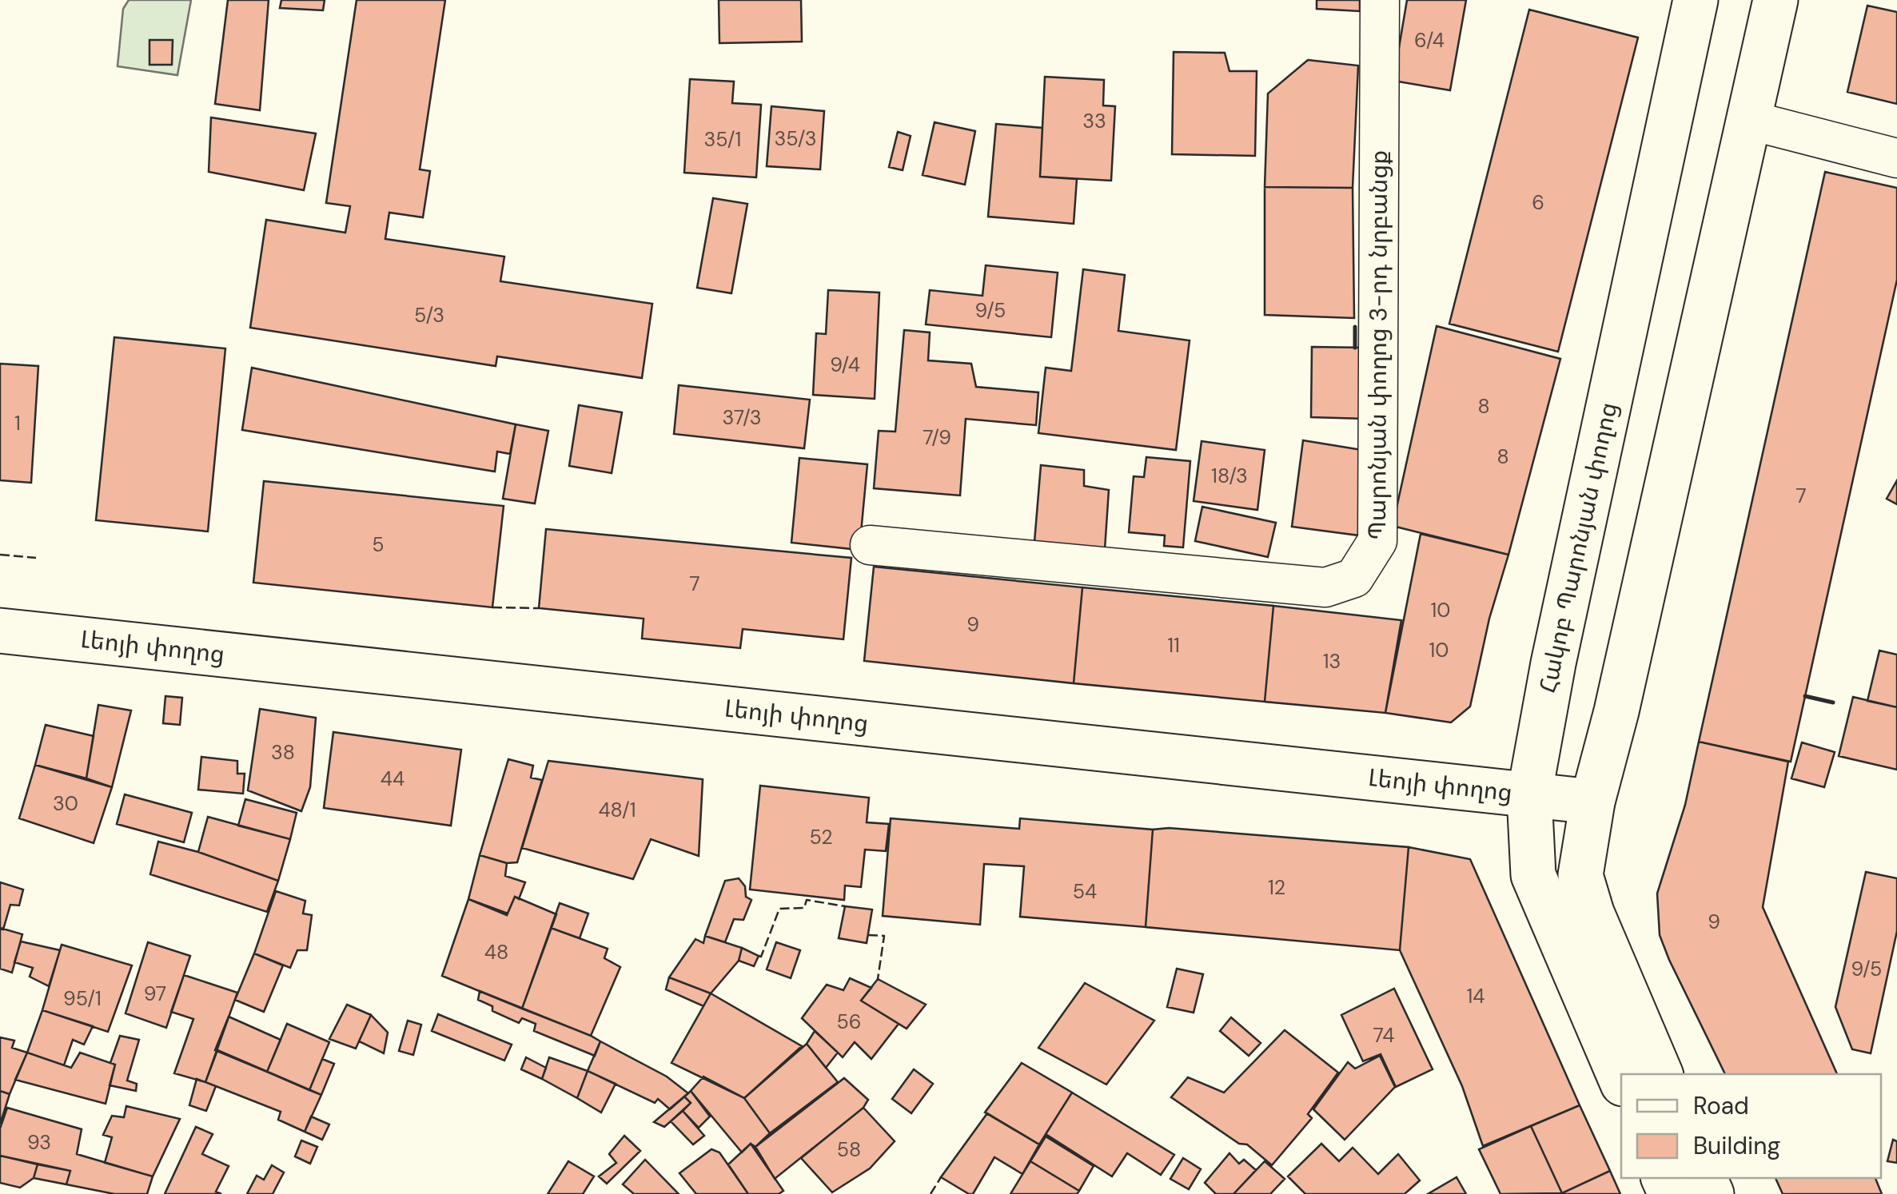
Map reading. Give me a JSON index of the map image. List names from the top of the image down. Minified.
{"streets":{"main road":["Հակոբ Պարոնյան փողոց","Լեոյի փողոց"],"street":["Պարոնյան փողոց 3-րդ նրբանցք"]},"crossings":[["Հակոբ Պարոնյան փողոց","Լեոյի փողոց"]],"house_numbers":["6/4","33","35/3","35/1","6","9/5","5/3","9/4","8","37/3","1","7/9","8","18/3","7","5","7","10","9","11","10","13","38","44","30","48/1","52","12","54","9","48","9/5","97","14","95/1","56","74","93","58"],"legend":["Road","Building"]}
